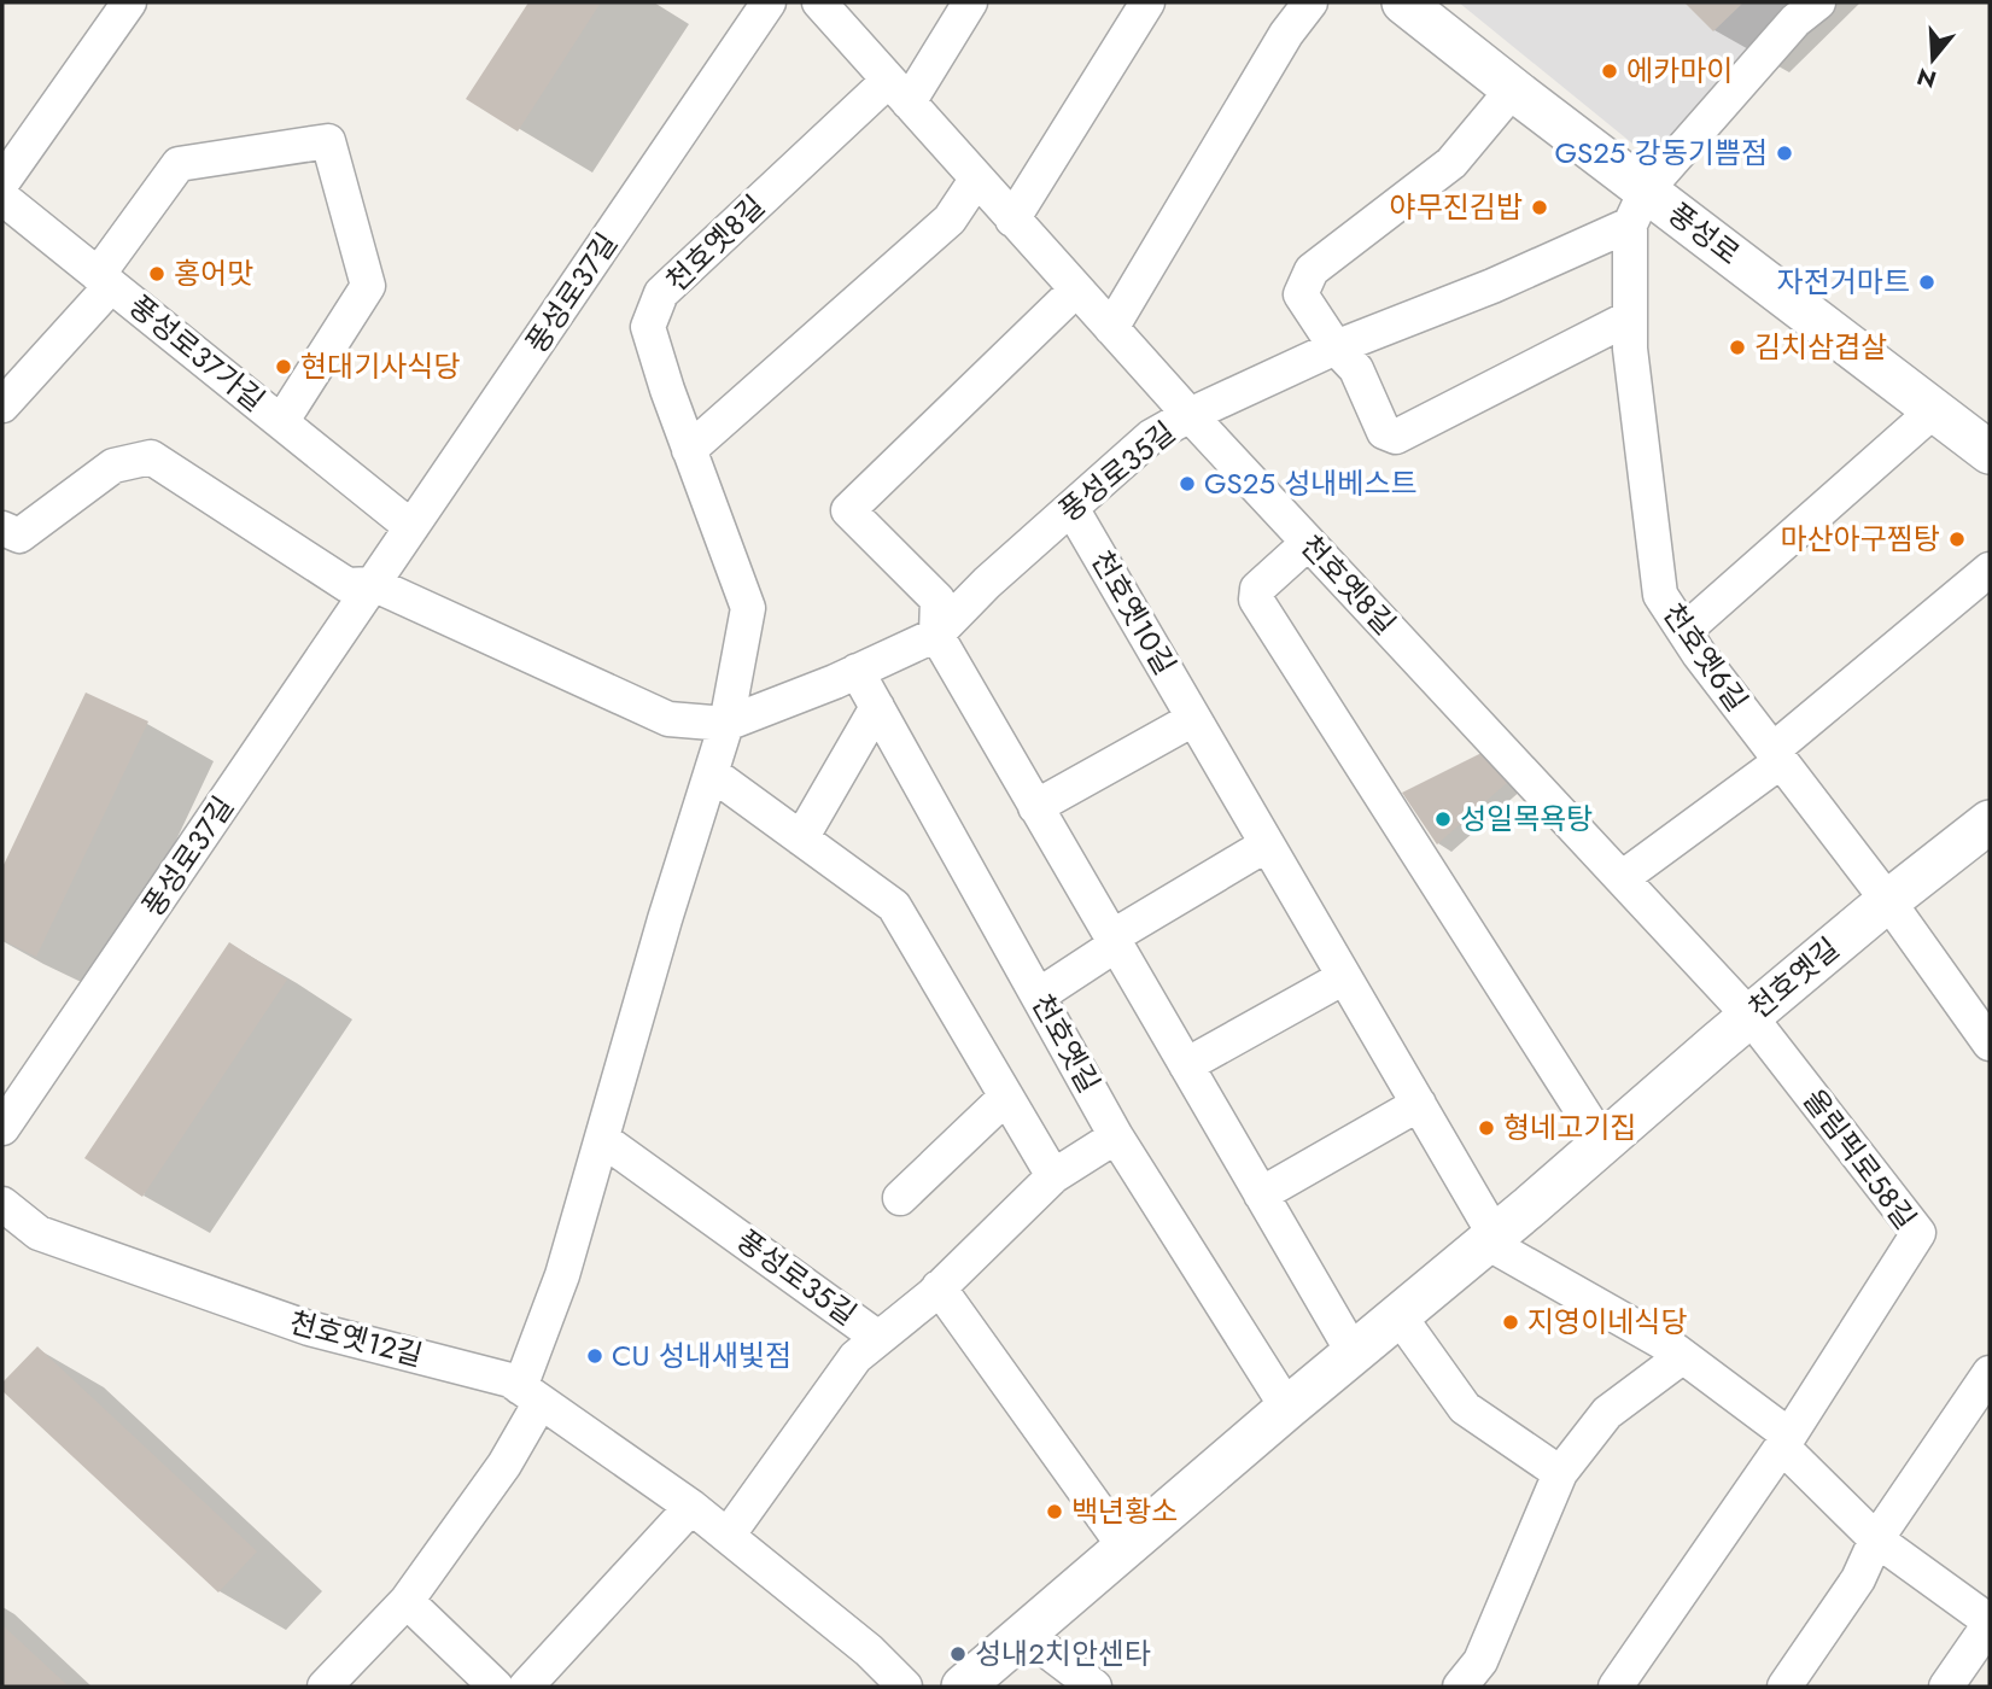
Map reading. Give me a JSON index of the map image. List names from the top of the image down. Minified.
{"streets":{"street":["풍성로","천호옛8길","풍성로37길","풍성로37가길","풍성로35길","천호옛10길","천호옛6길","천호옛길","올림픽로58길","천호옛12길"]},"crossings":[["풍성로","풍성로35길"],["풍성로","천호옛6길"],["천호옛8길","풍성로35길"],["천호옛8길","천호옛길"],["천호옛8길","올림픽로58길"],["풍성로37길","풍성로37가길"],["풍성로35길","천호옛10길"],["풍성로35길","천호옛6길"],["풍성로35길","천호옛길"],["천호옛10길","천호옛길"],["천호옛6길","천호옛길"],["천호옛길","올림픽로58길"]],"places":["에카마이","GS25 강동기쁨점","야무진김밥","홍어맛","자전거마트","김치삼겹살","현대기사식당","GS25 성내베스트","마산아구찜탕","성일목욕탕","형네고기집","지영이네식당","CU 성내새빛점","백년황소","성내2치안센타"],"north":"bottom"}
